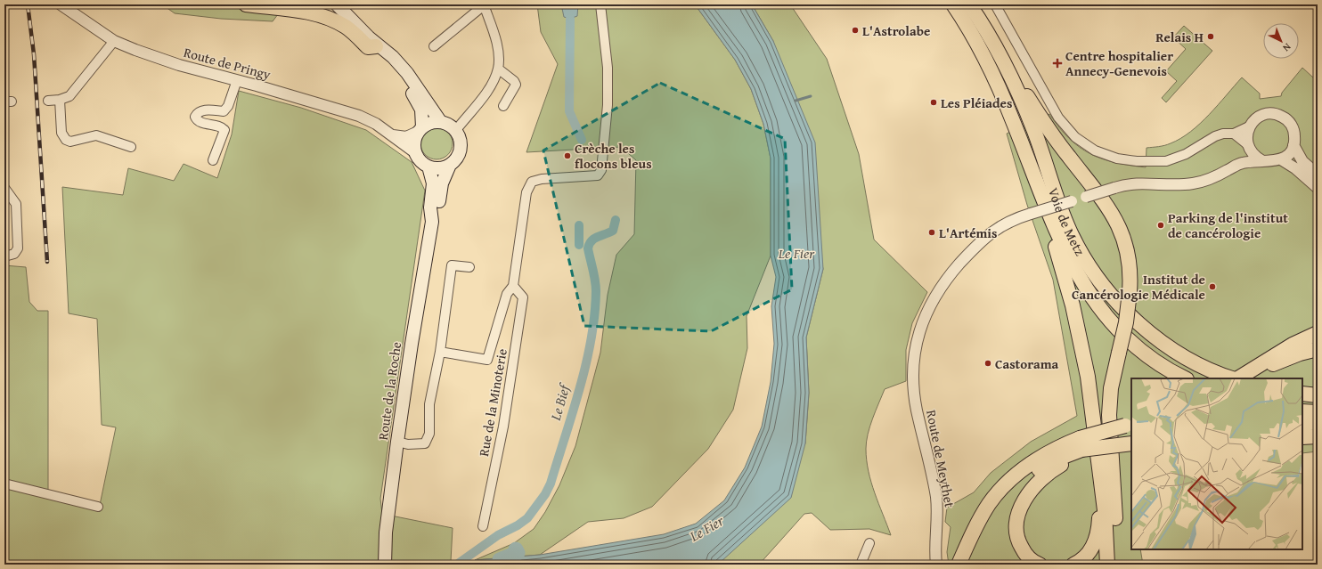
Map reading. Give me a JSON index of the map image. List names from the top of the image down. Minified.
{"streets":{"highway":["Voie de Metz"],"main road":["Route de la Roche"],"street":["Route de Pringy","Rue de la Minoterie","Route de Meythet"]},"crossings":[["Route de Pringy","Route de la Roche"]],"water":["Le Fier","Le Bief"],"places":{"other":["L'Astrolabe","Relais H","Les Pléiades","Crèche les flocons bleus","Parking de l'institut de cancérologie","L'Artémis","Institut de Cancérologie Médicale","Castorama"],"health":["Centre hospitalier Annecy-Genevois"]},"north":"bottom right"}
